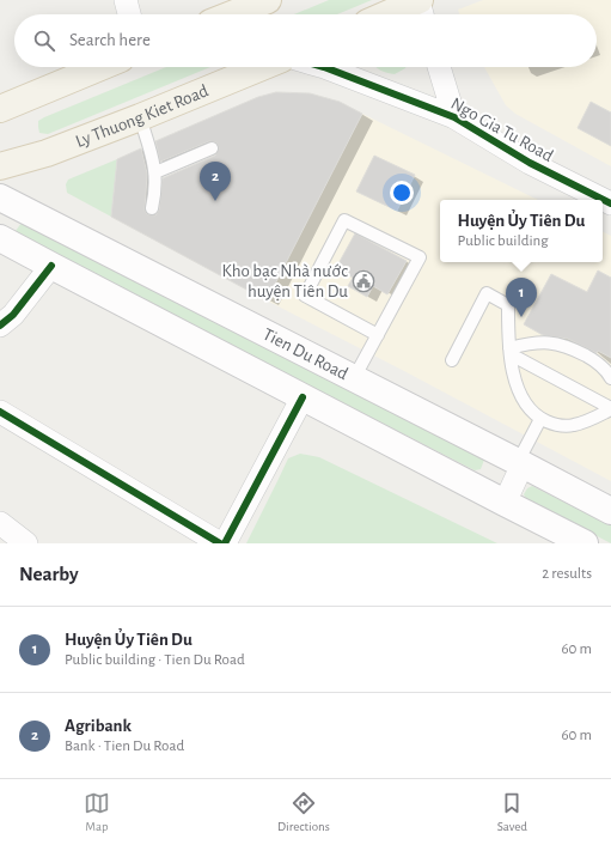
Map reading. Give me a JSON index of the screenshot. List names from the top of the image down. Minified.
{"streets":{"main road":["Ly Thuong Kiet Road","Tien Du Road"],"street":["Ngo Gia Tu Road"]},"places":{"public building":["Kho bạc Nhà nước huyện Tiên Du"]},"page":{"search":"Search here","pins":["2","1"],"popup":["Huyện Ủy Tiên Du","Public building"],"heading":["Nearby","2 results"],"list":[{"mark":"1","name":"Huyện Ủy Tiên Du","note":"Public building · Tien Du Road","value":"60 m"},{"mark":"2","name":"Agribank","note":"Bank · Tien Du Road","value":"60 m"}],"nav":["Map","Directions","Saved"]}}
